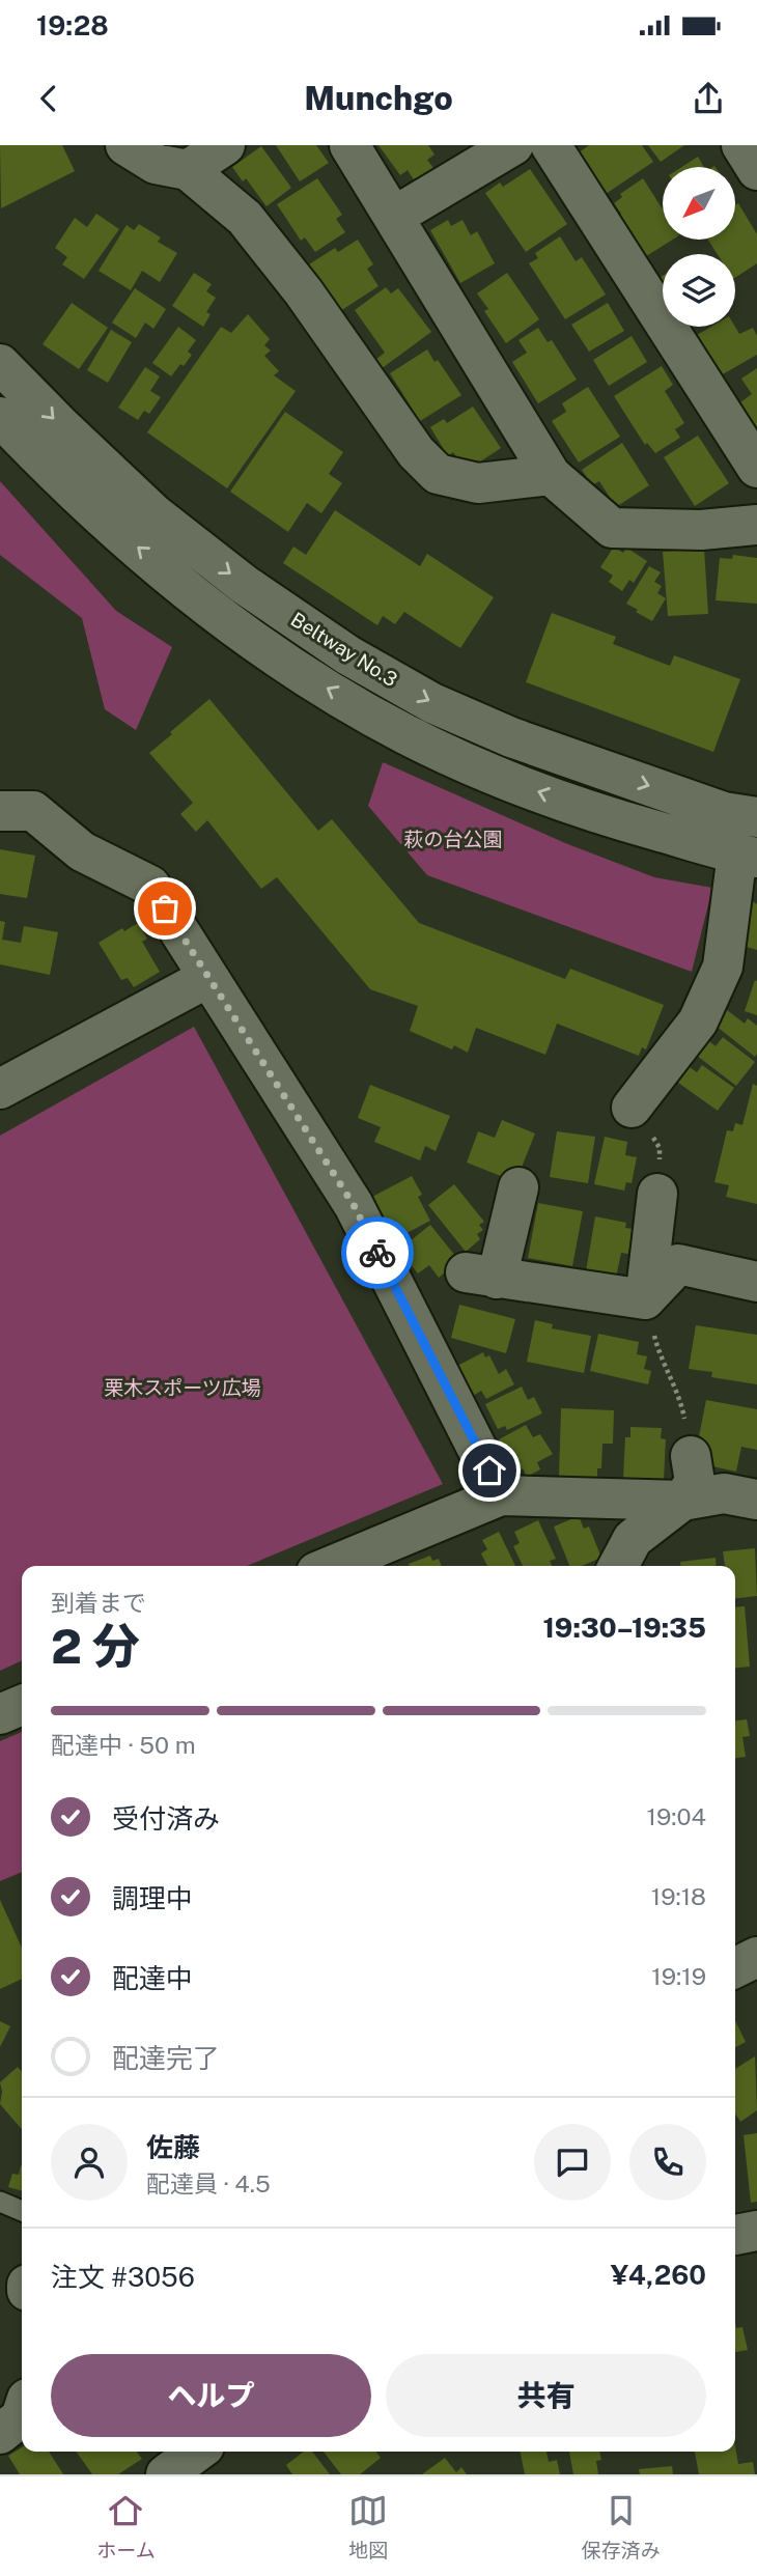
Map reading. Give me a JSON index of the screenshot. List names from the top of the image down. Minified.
{"streets":{"street":["Beltway No.3"]},"parks":["萩の台公園","栗木スポーツ広場"],"north":"bottom left","page":{"status":"19:28","header":"Munchgo","heading":["2 分","到着まで","19:30–19:35"],"panel":["佐藤","配達員 · 4.5","注文 #3056","¥4,260"],"bar":"配達中 · 50 m","list":[["受付済み","19:04"],["調理中","19:18"],["配達中","19:19"],"配達完了"],"buttons":["ヘルプ","共有"],"tabs":["ホーム","地図","保存済み"]}}
